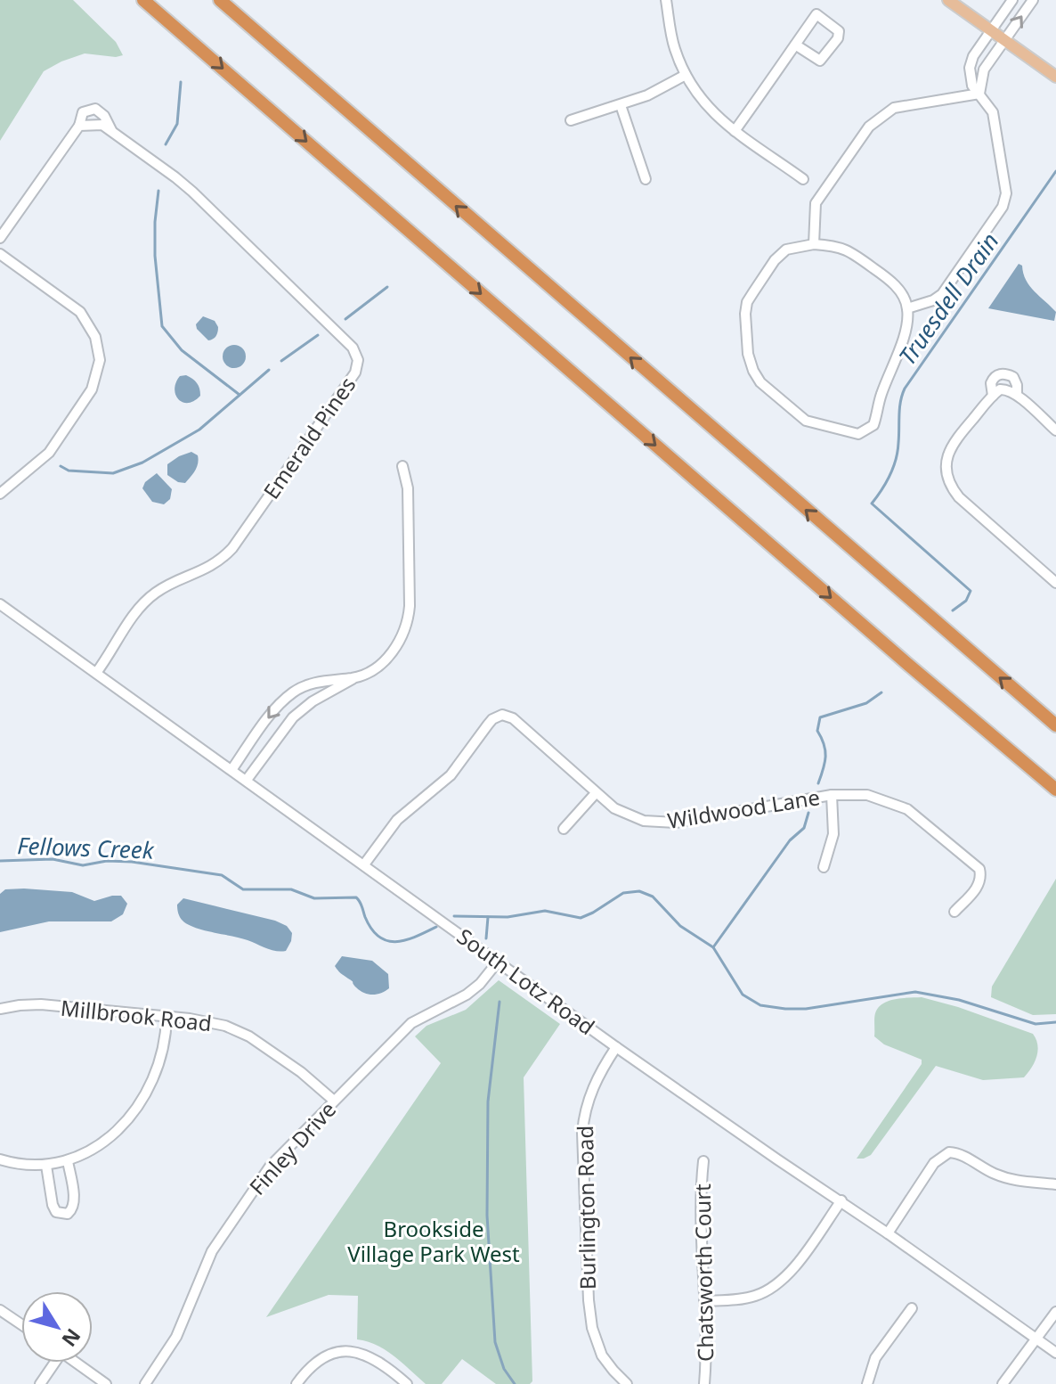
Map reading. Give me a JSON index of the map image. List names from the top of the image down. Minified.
{"streets":{"street":["Emerald Pines","Wildwood Lane","South Lotz Road","Millbrook Road","Finley Drive","Burlington Road","Chatsworth Court"]},"crossings":[["Emerald Pines","South Lotz Road"],["Wildwood Lane","South Lotz Road"],["South Lotz Road","Finley Drive"],["South Lotz Road","Burlington Road"],["Millbrook Road","Finley Drive"]],"water":["Truesdell Drain","Fellows Creek"],"parks":["Brookside Village Park West"],"north":"bottom right"}
